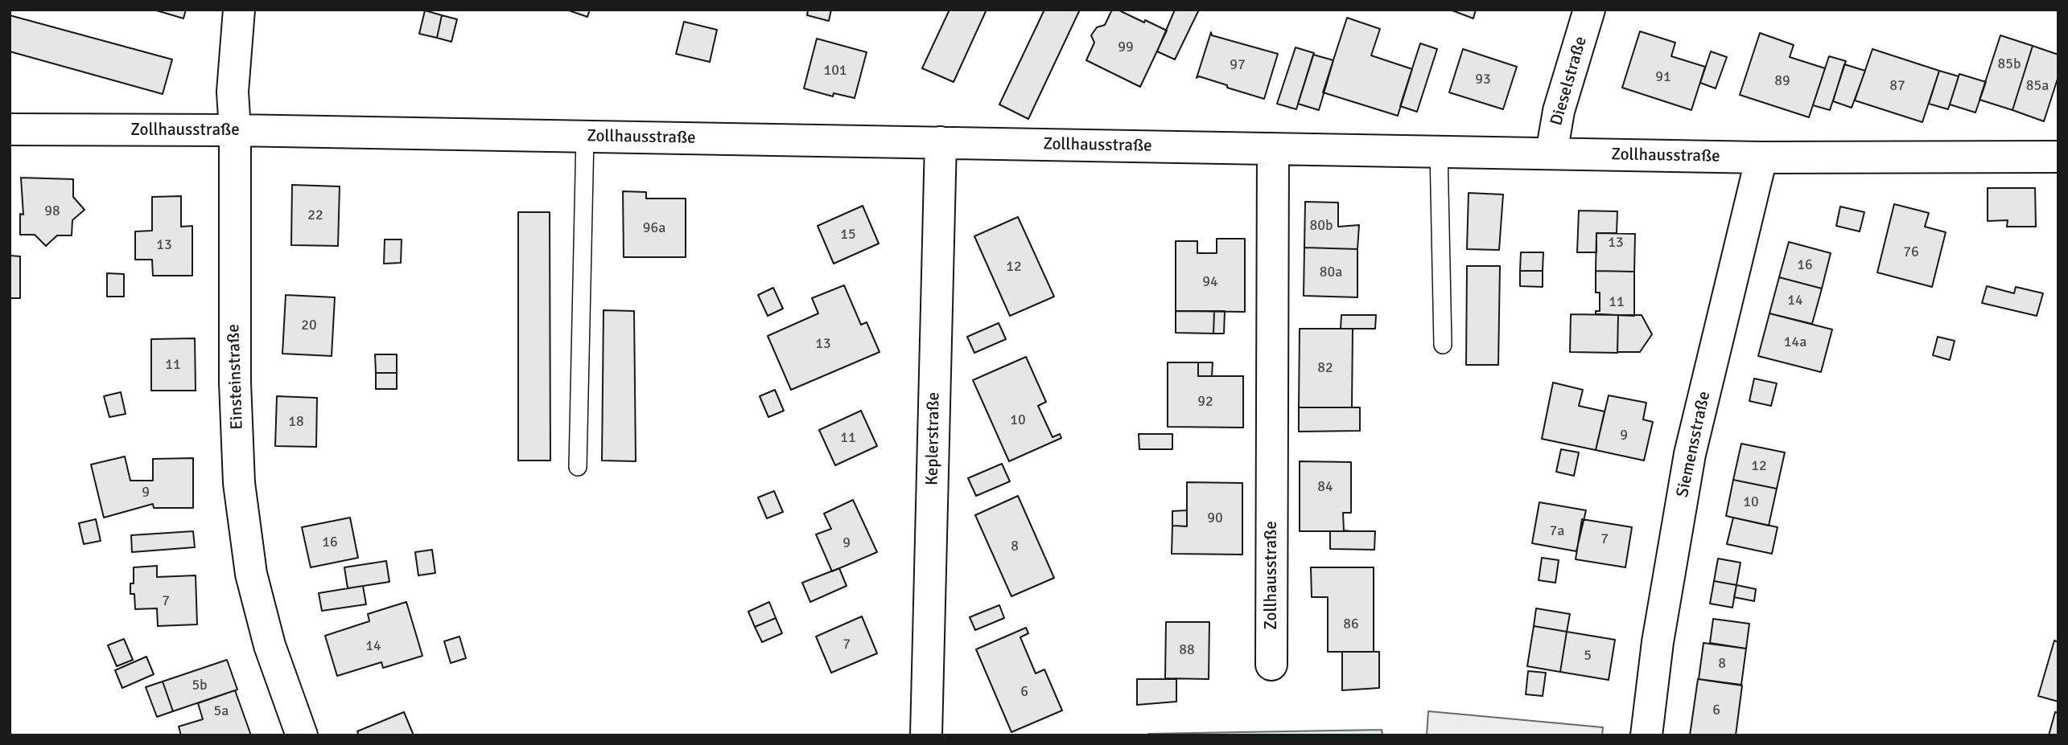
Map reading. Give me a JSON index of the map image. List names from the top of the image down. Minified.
{"streets":{"street":["Dieselstraße","Zollhausstraße","Einsteinstraße","Keplerstraße","Siemensstraße"]},"crossings":[["Dieselstraße","Zollhausstraße"],["Zollhausstraße","Einsteinstraße"],["Zollhausstraße","Keplerstraße"],["Zollhausstraße","Siemensstraße"]],"house_numbers":["99","85b","97","101","91","93","89","87","85a","98","22","80b","96a","15","13","13","76","16","12","80a","94","14","11","20","14a","13","11","82","92","10","18","9","11","12","84","9","10","90","7a","7","16","9","8","7","86","7","14","88","5","8","5b","6","6","5a"]}
